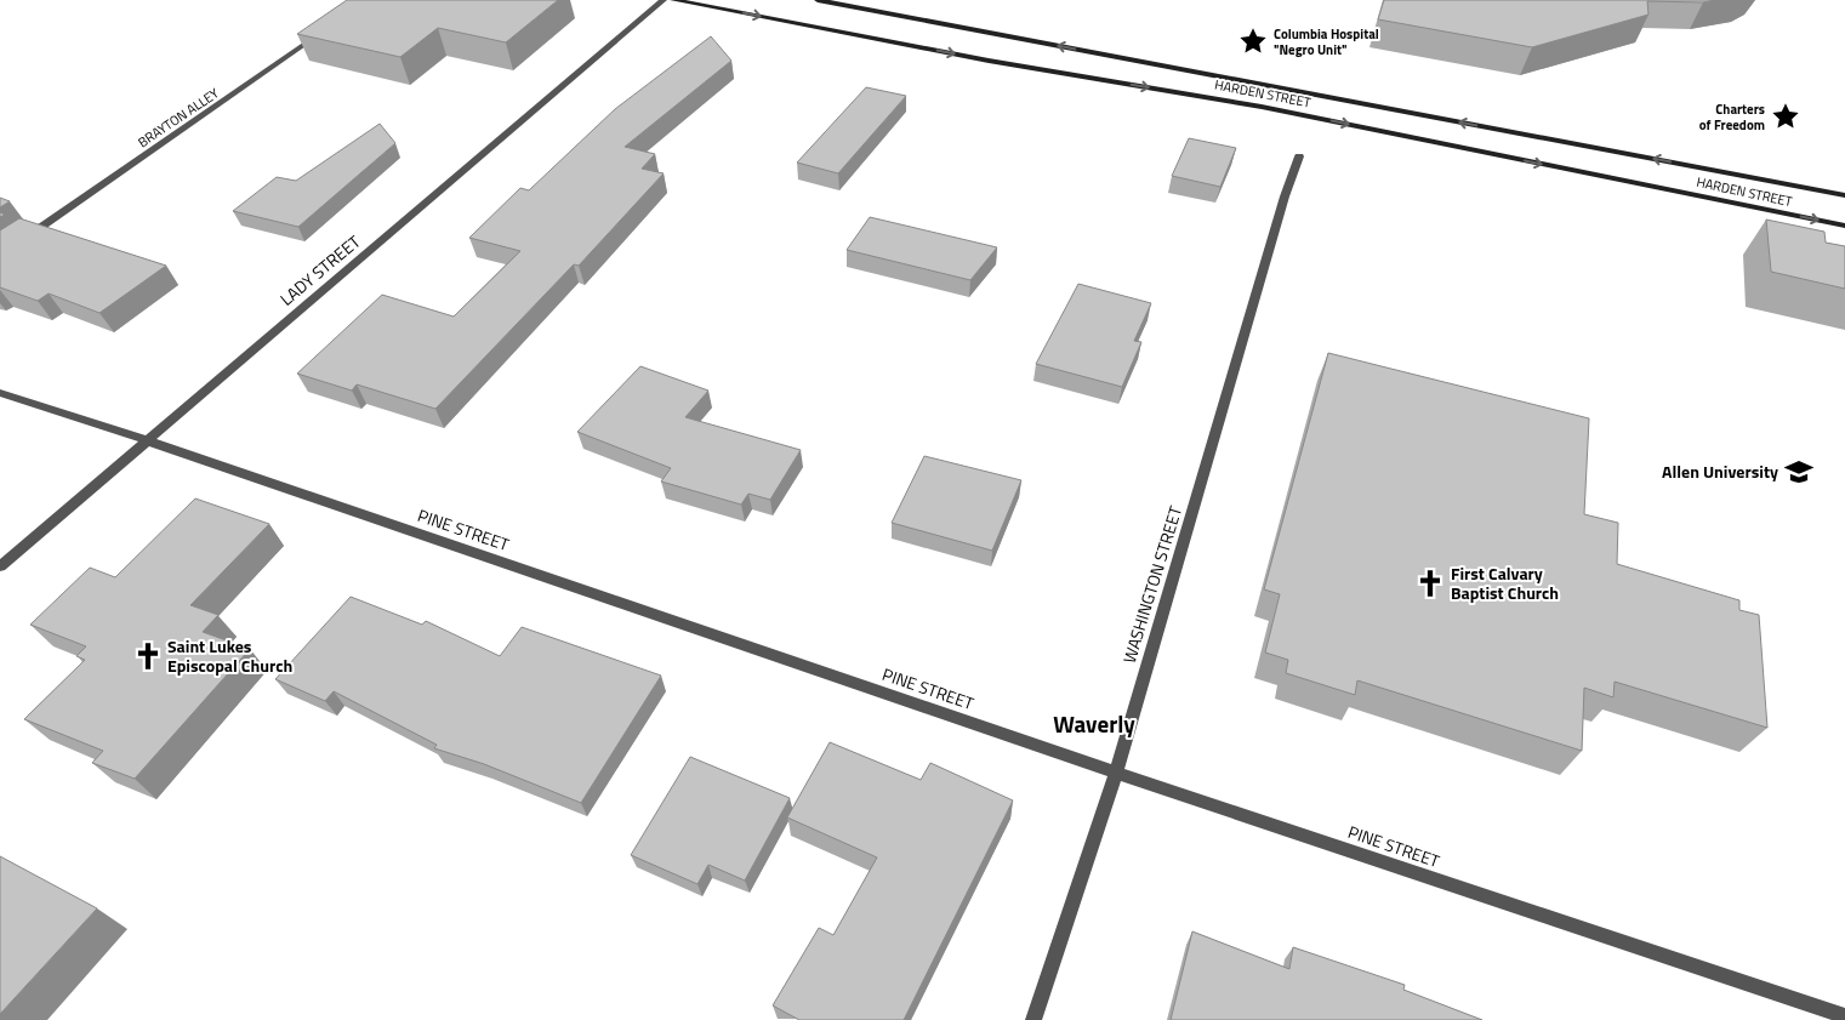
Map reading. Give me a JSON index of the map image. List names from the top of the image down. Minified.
{"streets":{"main road":["HARDEN STREET"],"street":["BRAYTON ALLEY","LADY STREET","PINE STREET","WASHINGTON STREET"]},"crossings":[["LADY STREET","PINE STREET"],["PINE STREET","WASHINGTON STREET"]],"districts":["Waverly"],"places":{"place":["Columbia Hospital \"Negro Unit\"","Charters of Freedom"],"school or university":["Allen University"],"church":["First Calvary Baptist Church","Saint Lukes Episcopal Church"]}}
